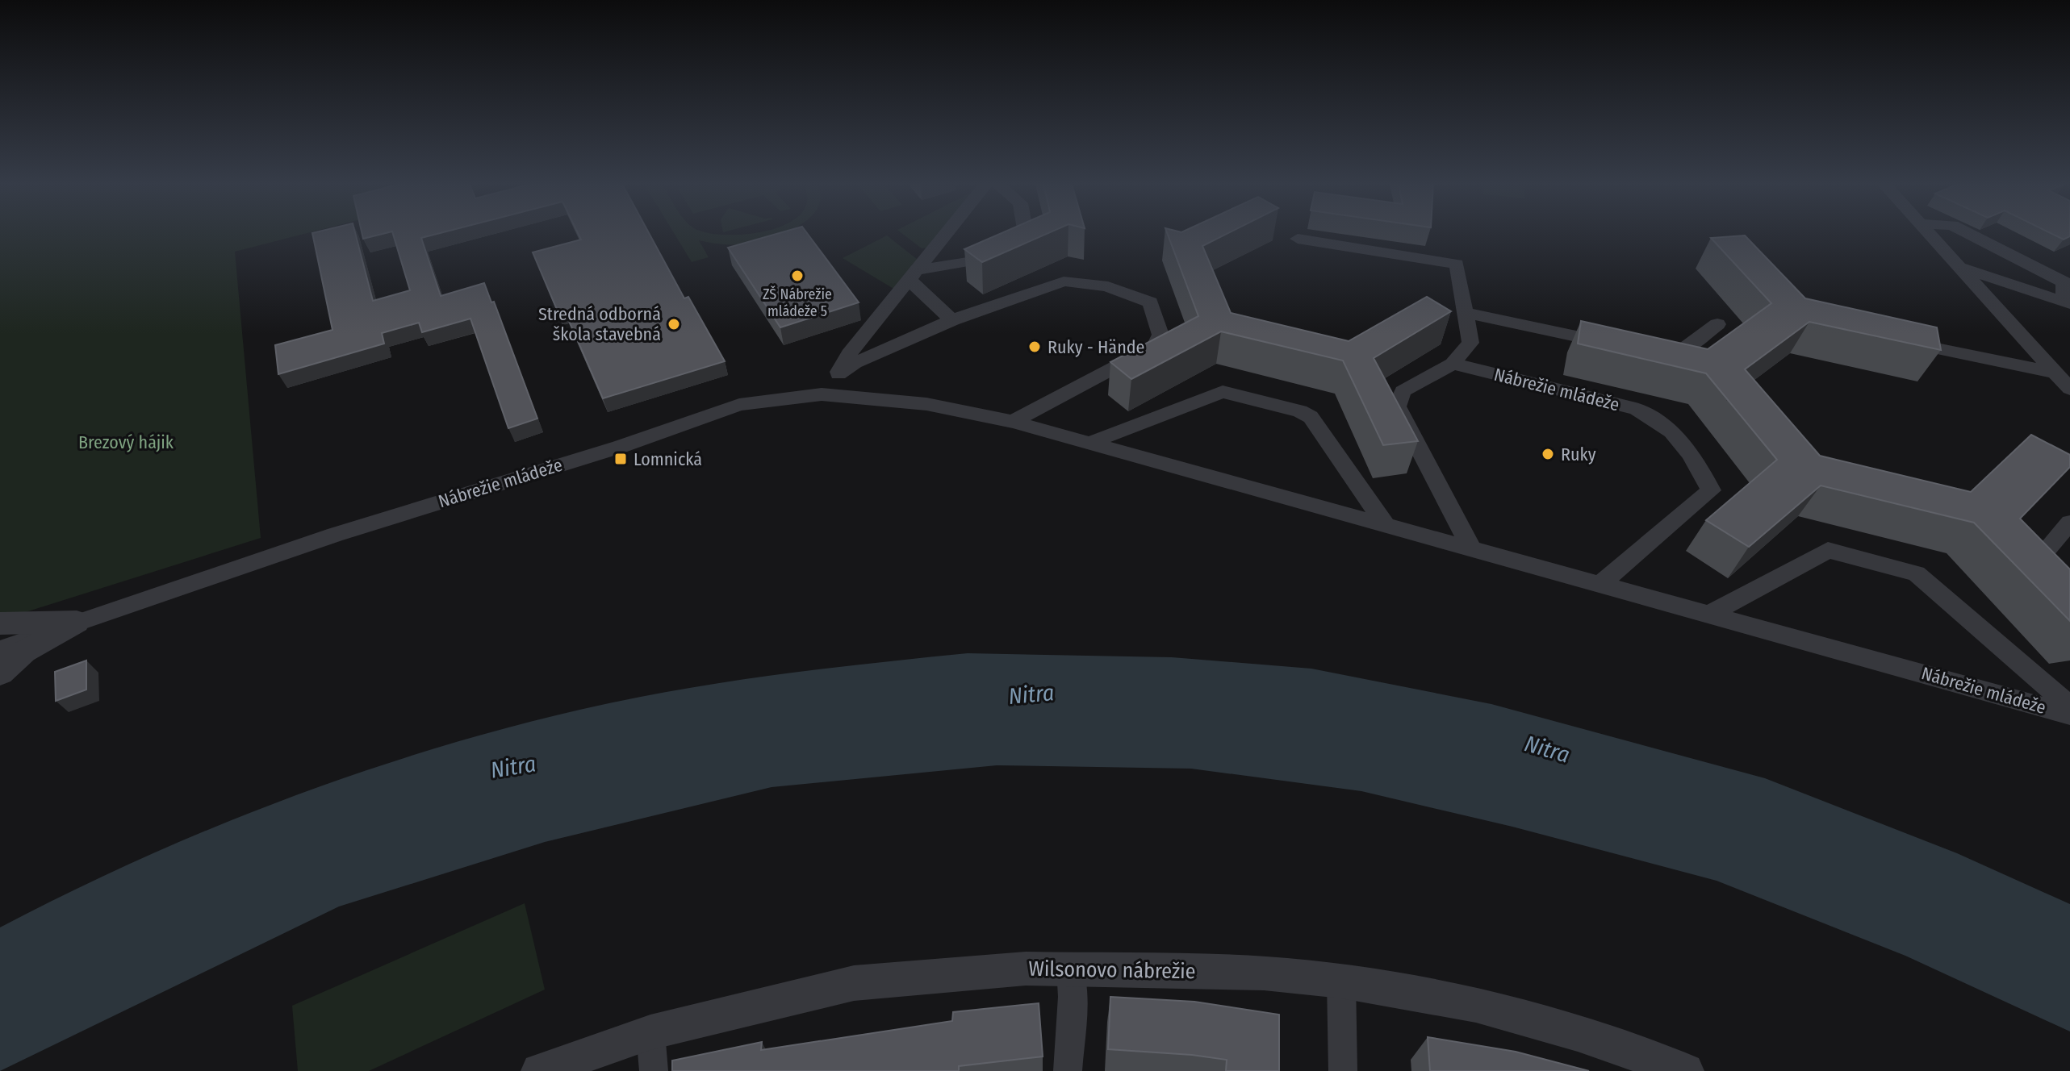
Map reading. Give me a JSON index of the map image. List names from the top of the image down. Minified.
{"streets":{"street":["Nábrežie mládeže","Wilsonovo nábrežie"]},"water":["Nitra"],"parks":["Brezový hájik"],"places":{"other":["ZŠ Nábrežie mládeže 5","Stredná odborná škola stavebná","Ruky - Hände","Ruky"],"transit":["Lomnická"]}}
